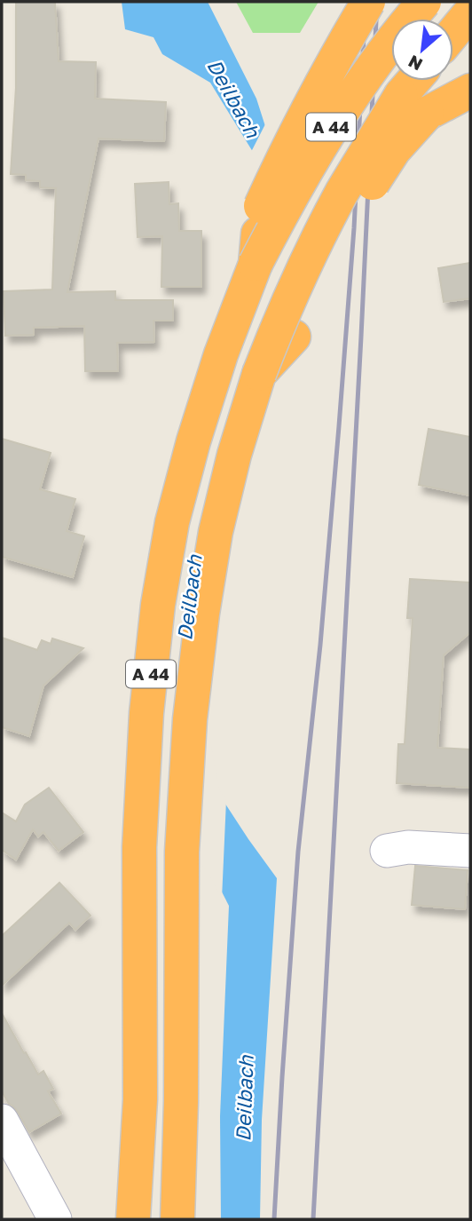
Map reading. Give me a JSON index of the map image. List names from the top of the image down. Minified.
{"streets":{"highway":["A 44"]},"water":["Deilbach"],"north":"bottom left"}
